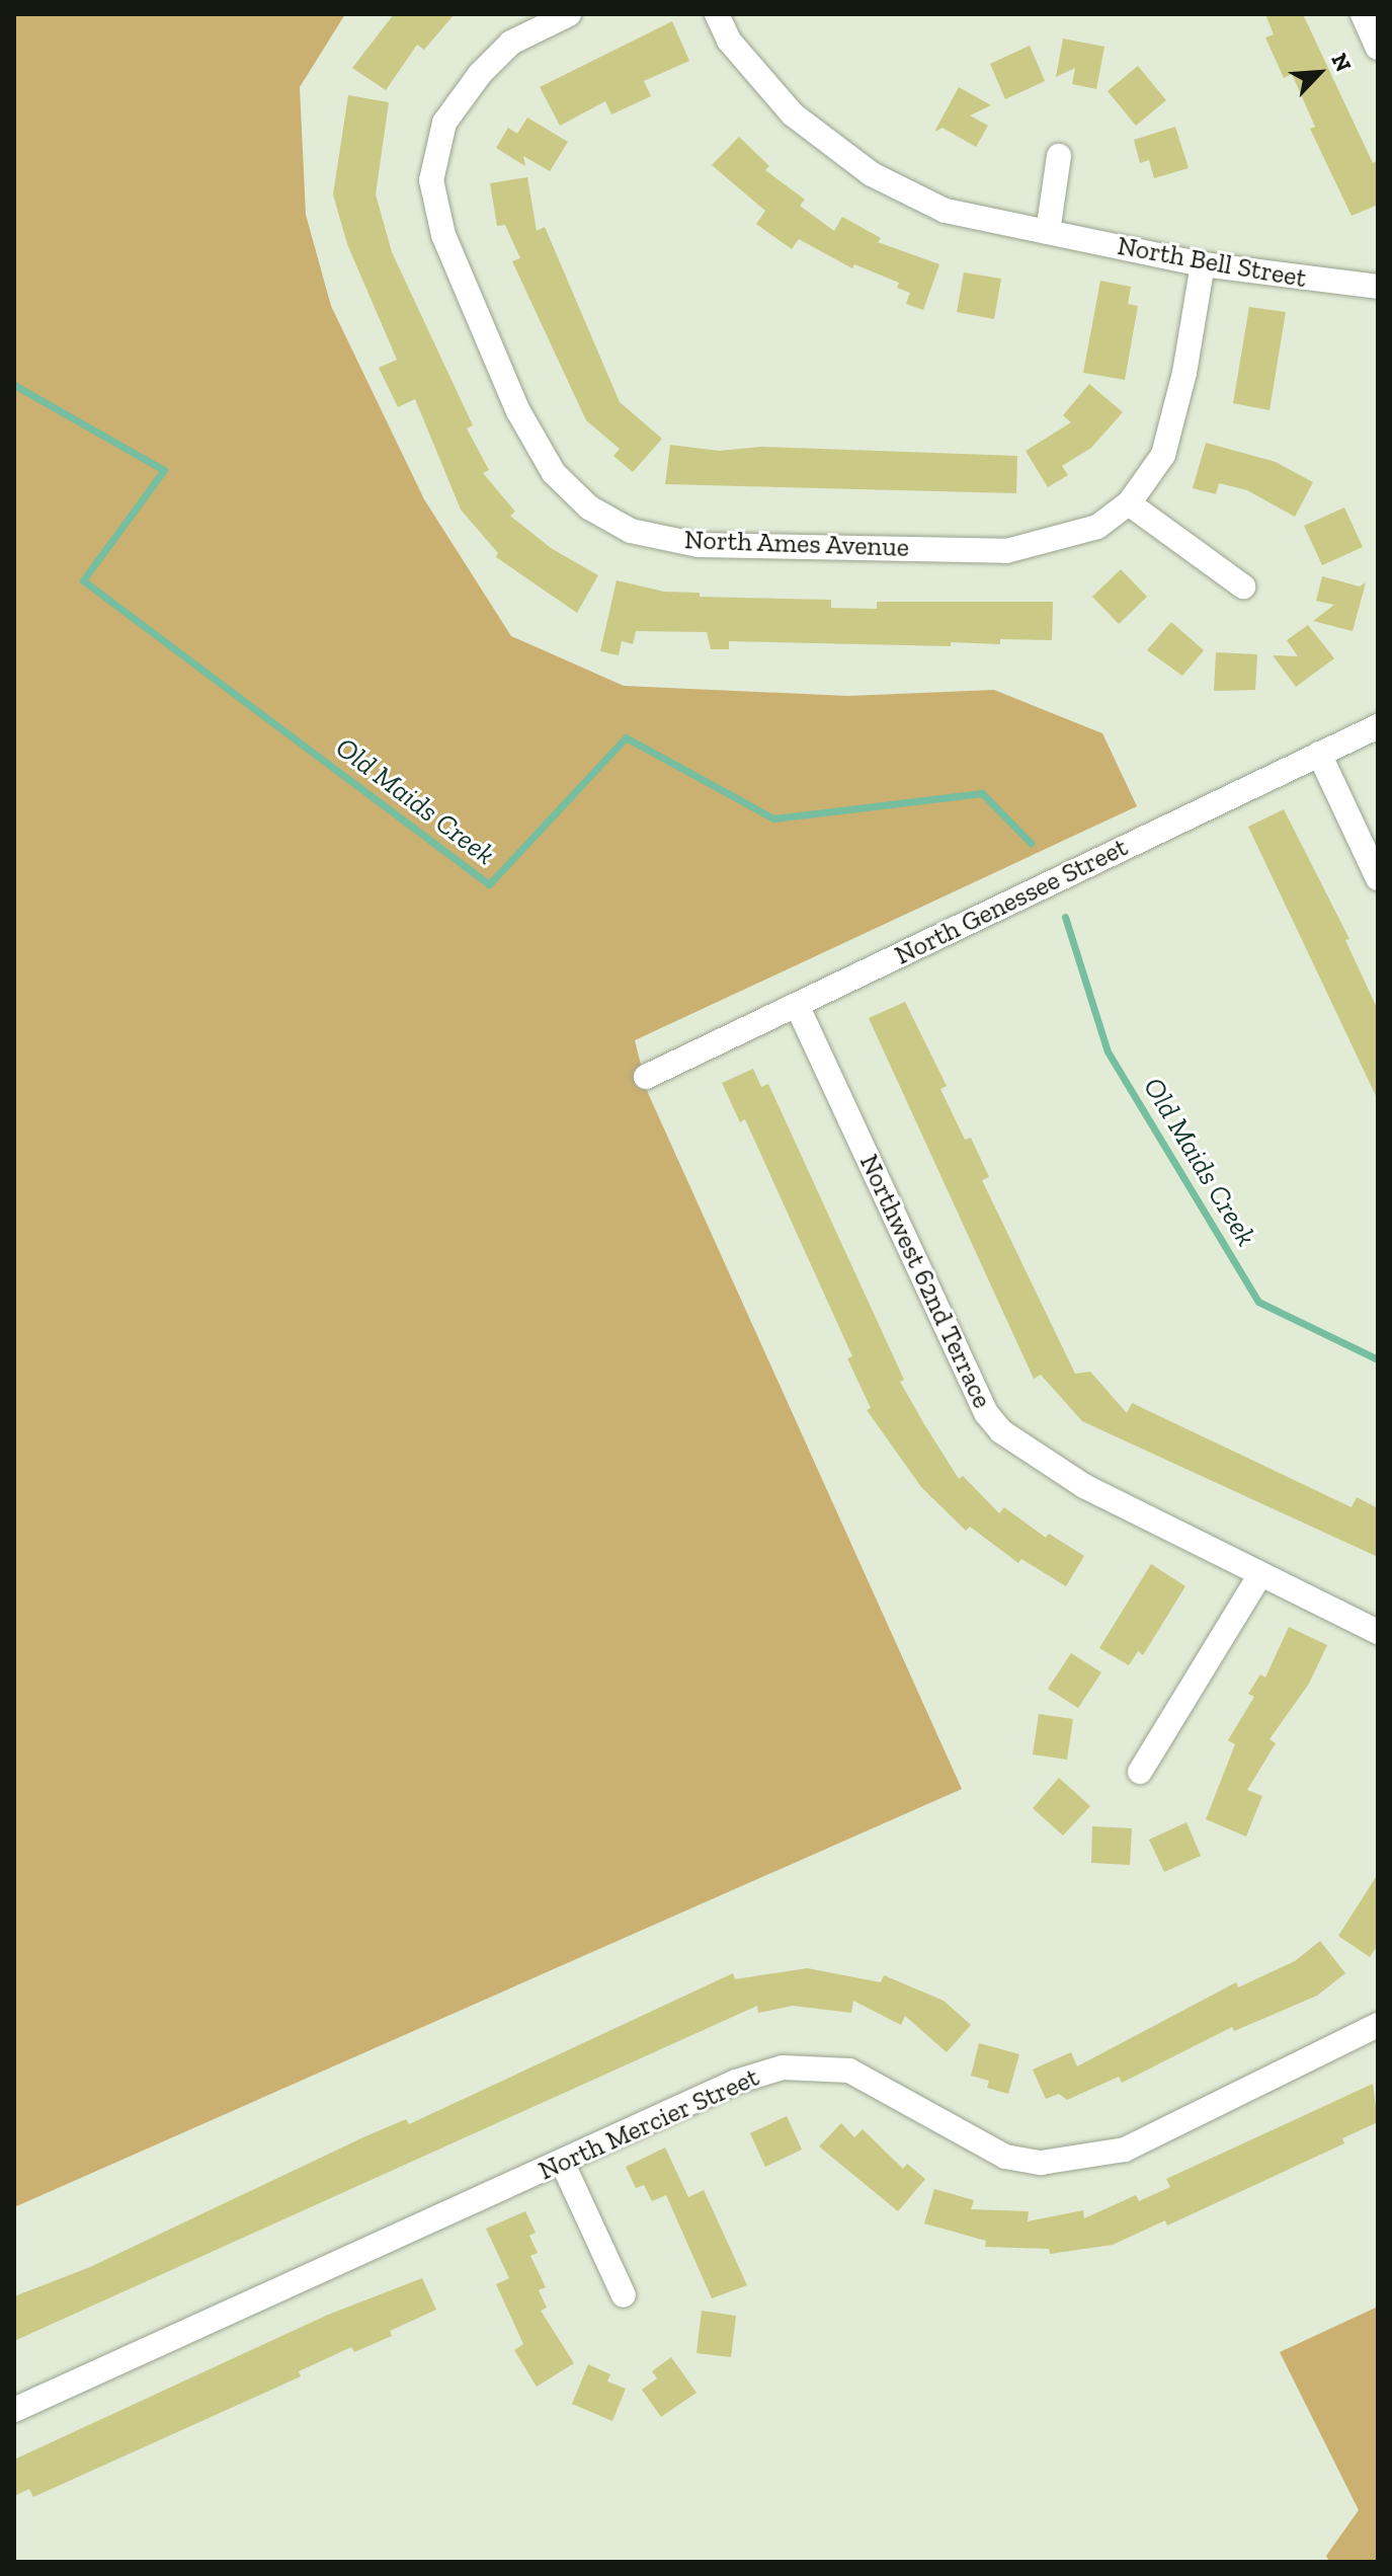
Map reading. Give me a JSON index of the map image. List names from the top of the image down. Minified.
{"streets":{"street":["North Bell Street","North Ames Avenue","North Genessee Street","Northwest 62nd Terrace","North Mercier Street"]},"crossings":[["North Genessee Street","Northwest 62nd Terrace"]],"water":["Old Maids Creek"],"north":"top right"}
